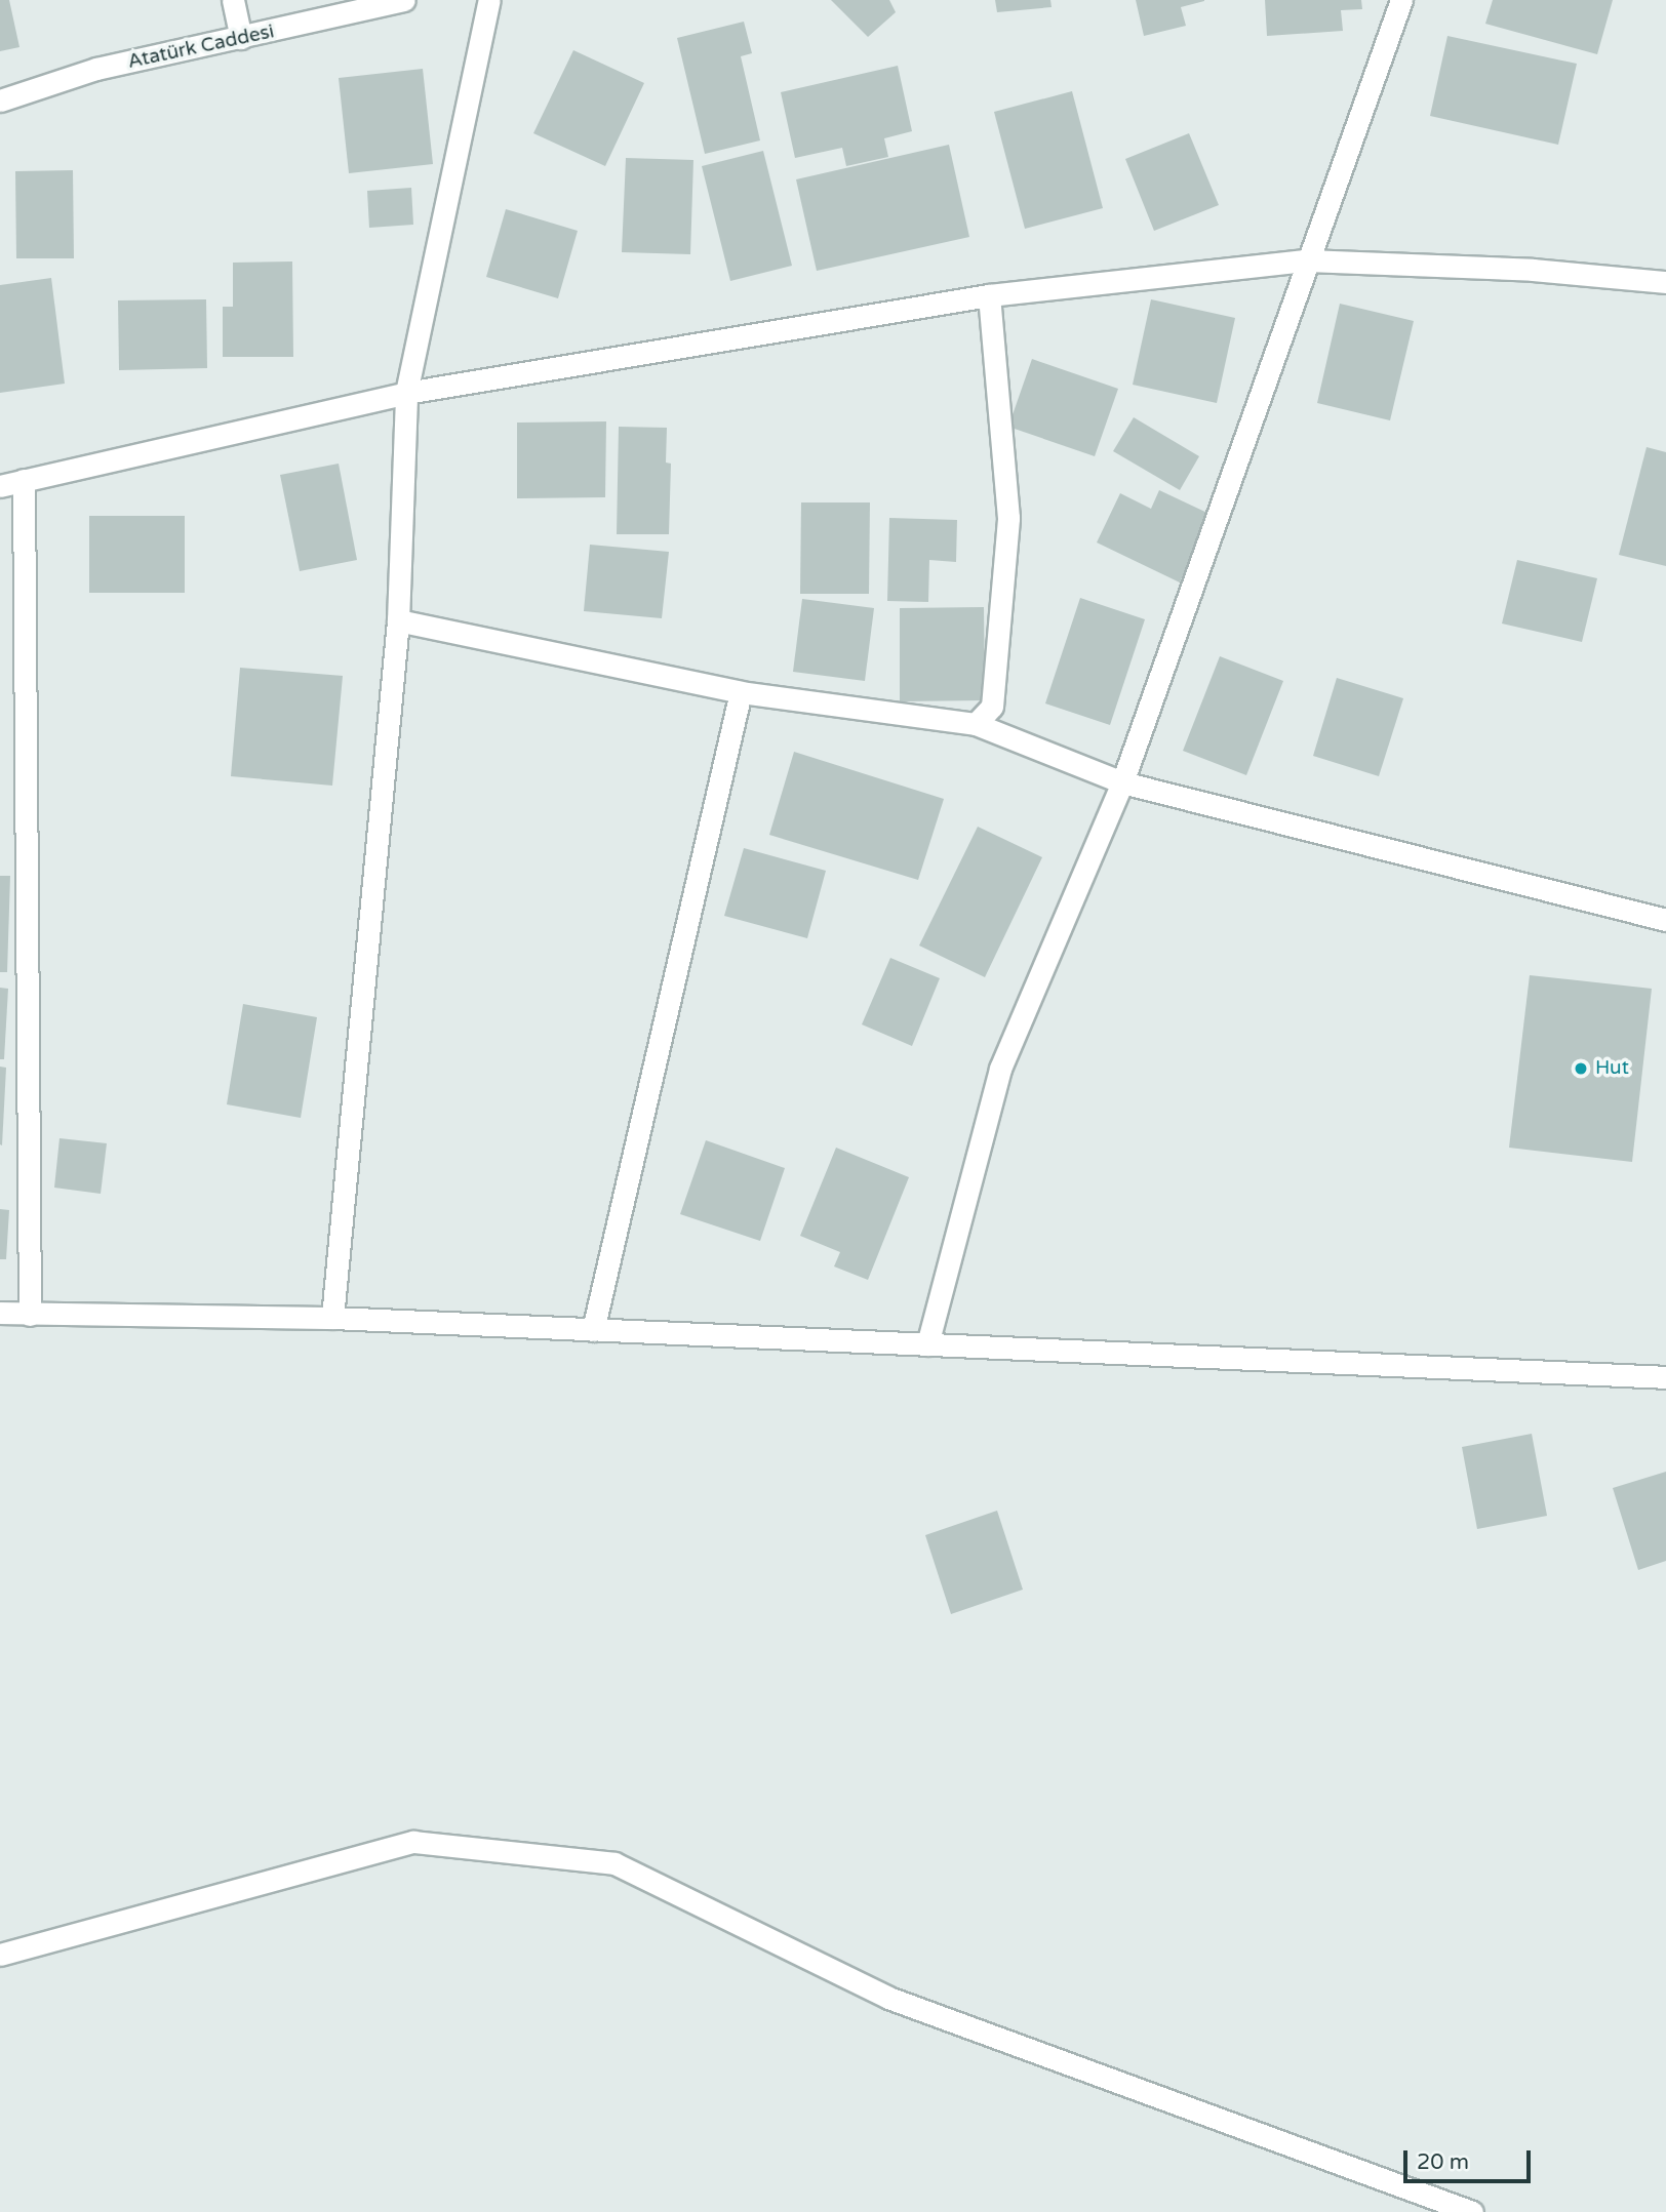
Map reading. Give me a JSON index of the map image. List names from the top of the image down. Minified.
{"streets":{"street":["Atatürk Caddesi"]},"places":["Hut"],"scale_bar":"20 m"}
